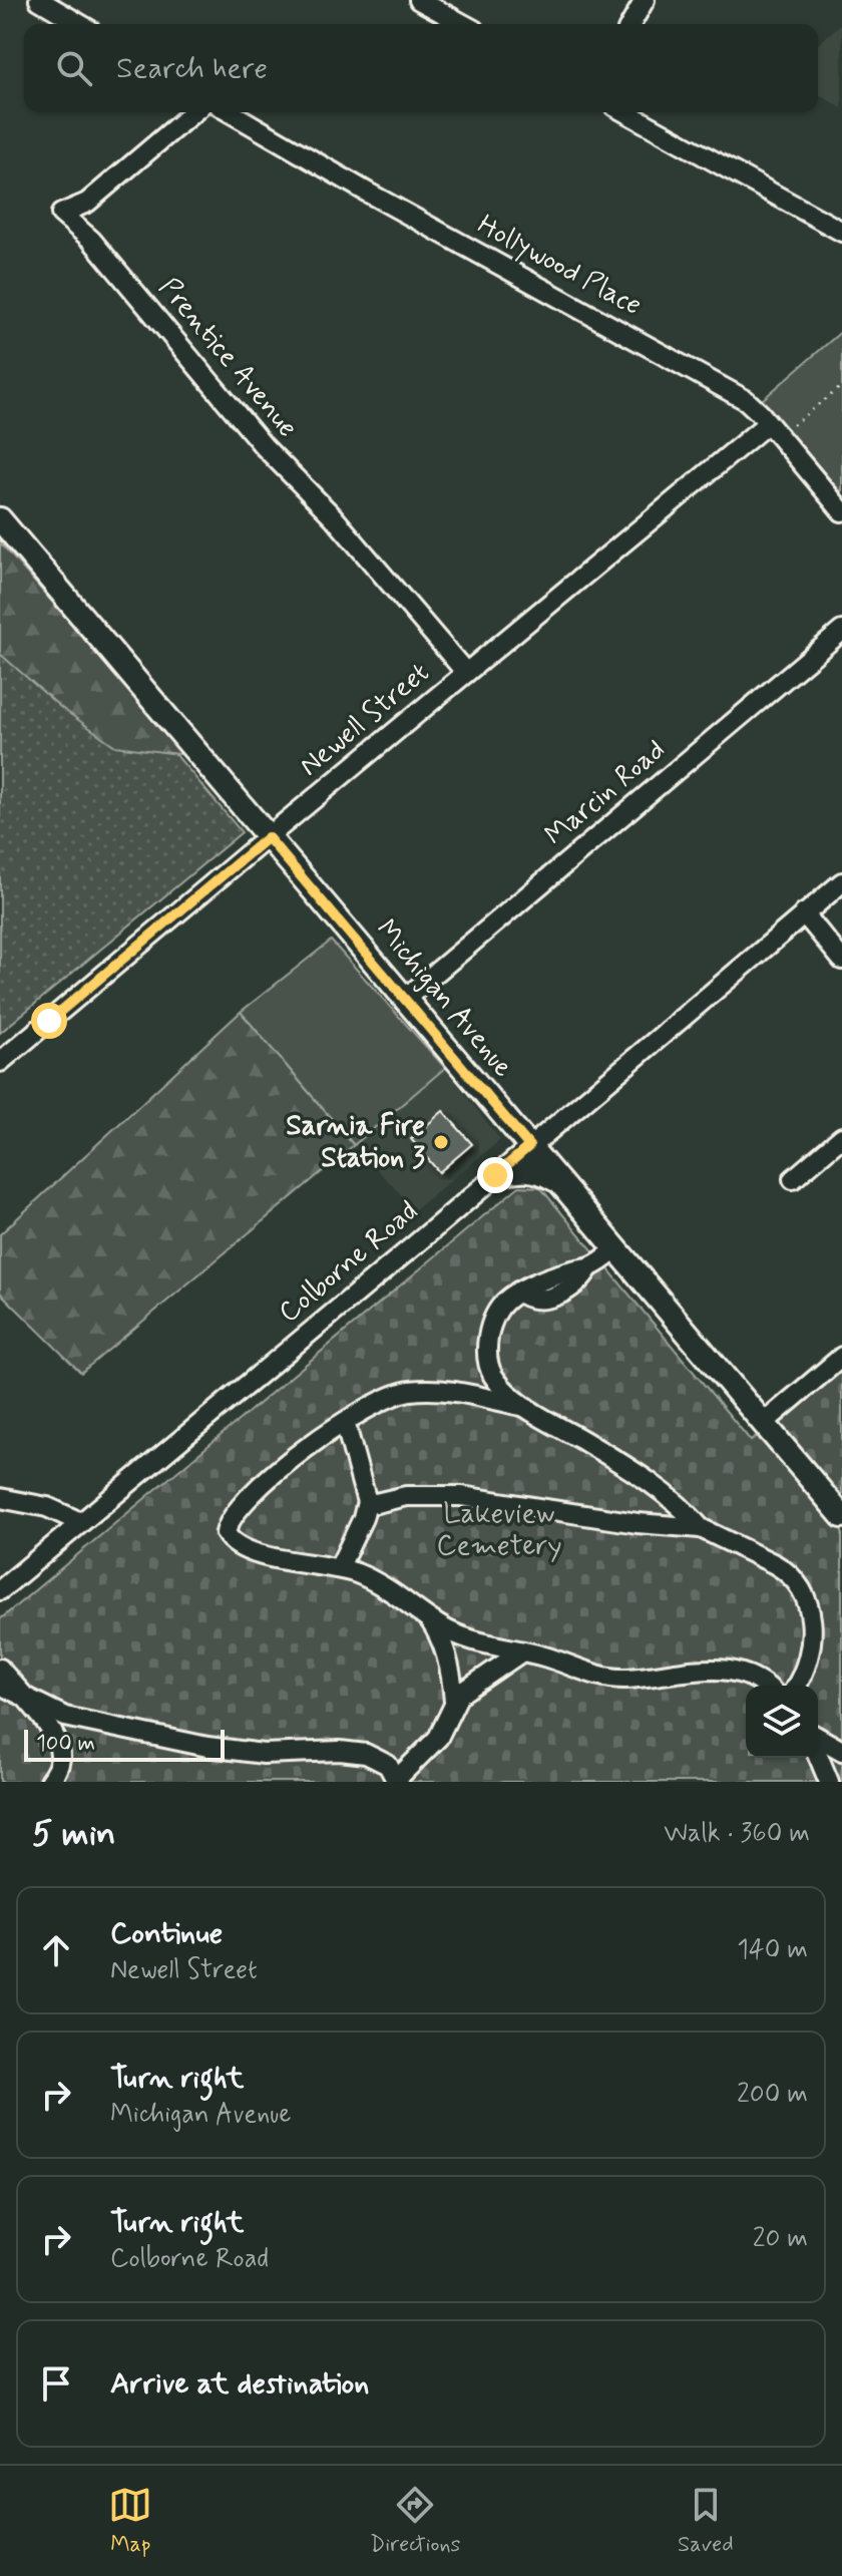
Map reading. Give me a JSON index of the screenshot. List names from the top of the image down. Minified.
{"streets":{"main road":["Michigan Avenue"],"street":["Hollywood Place","Prentice Avenue","Newell Street","Marcin Road","Colborne Road"]},"crossings":[["Hollywood Place","Newell Street"],["Prentice Avenue","Newell Street"],["Newell Street","Michigan Avenue"],["Marcin Road","Michigan Avenue"],["Michigan Avenue","Colborne Road"]],"parks":["Lakeview Cemetery"],"places":["Sarnia Fire Station 3"],"scale_bar":"100 m","page":{"search":"Search here","scale":"100 m","heading":["5 min","Walk · 360 m"],"list":[["Continue","Newell Street","140 m"],["Turn right","Michigan Avenue","200 m"],["Turn right","Colborne Road","20 m"],"Arrive at destination"],"nav":["Map","Directions","Saved"]}}
